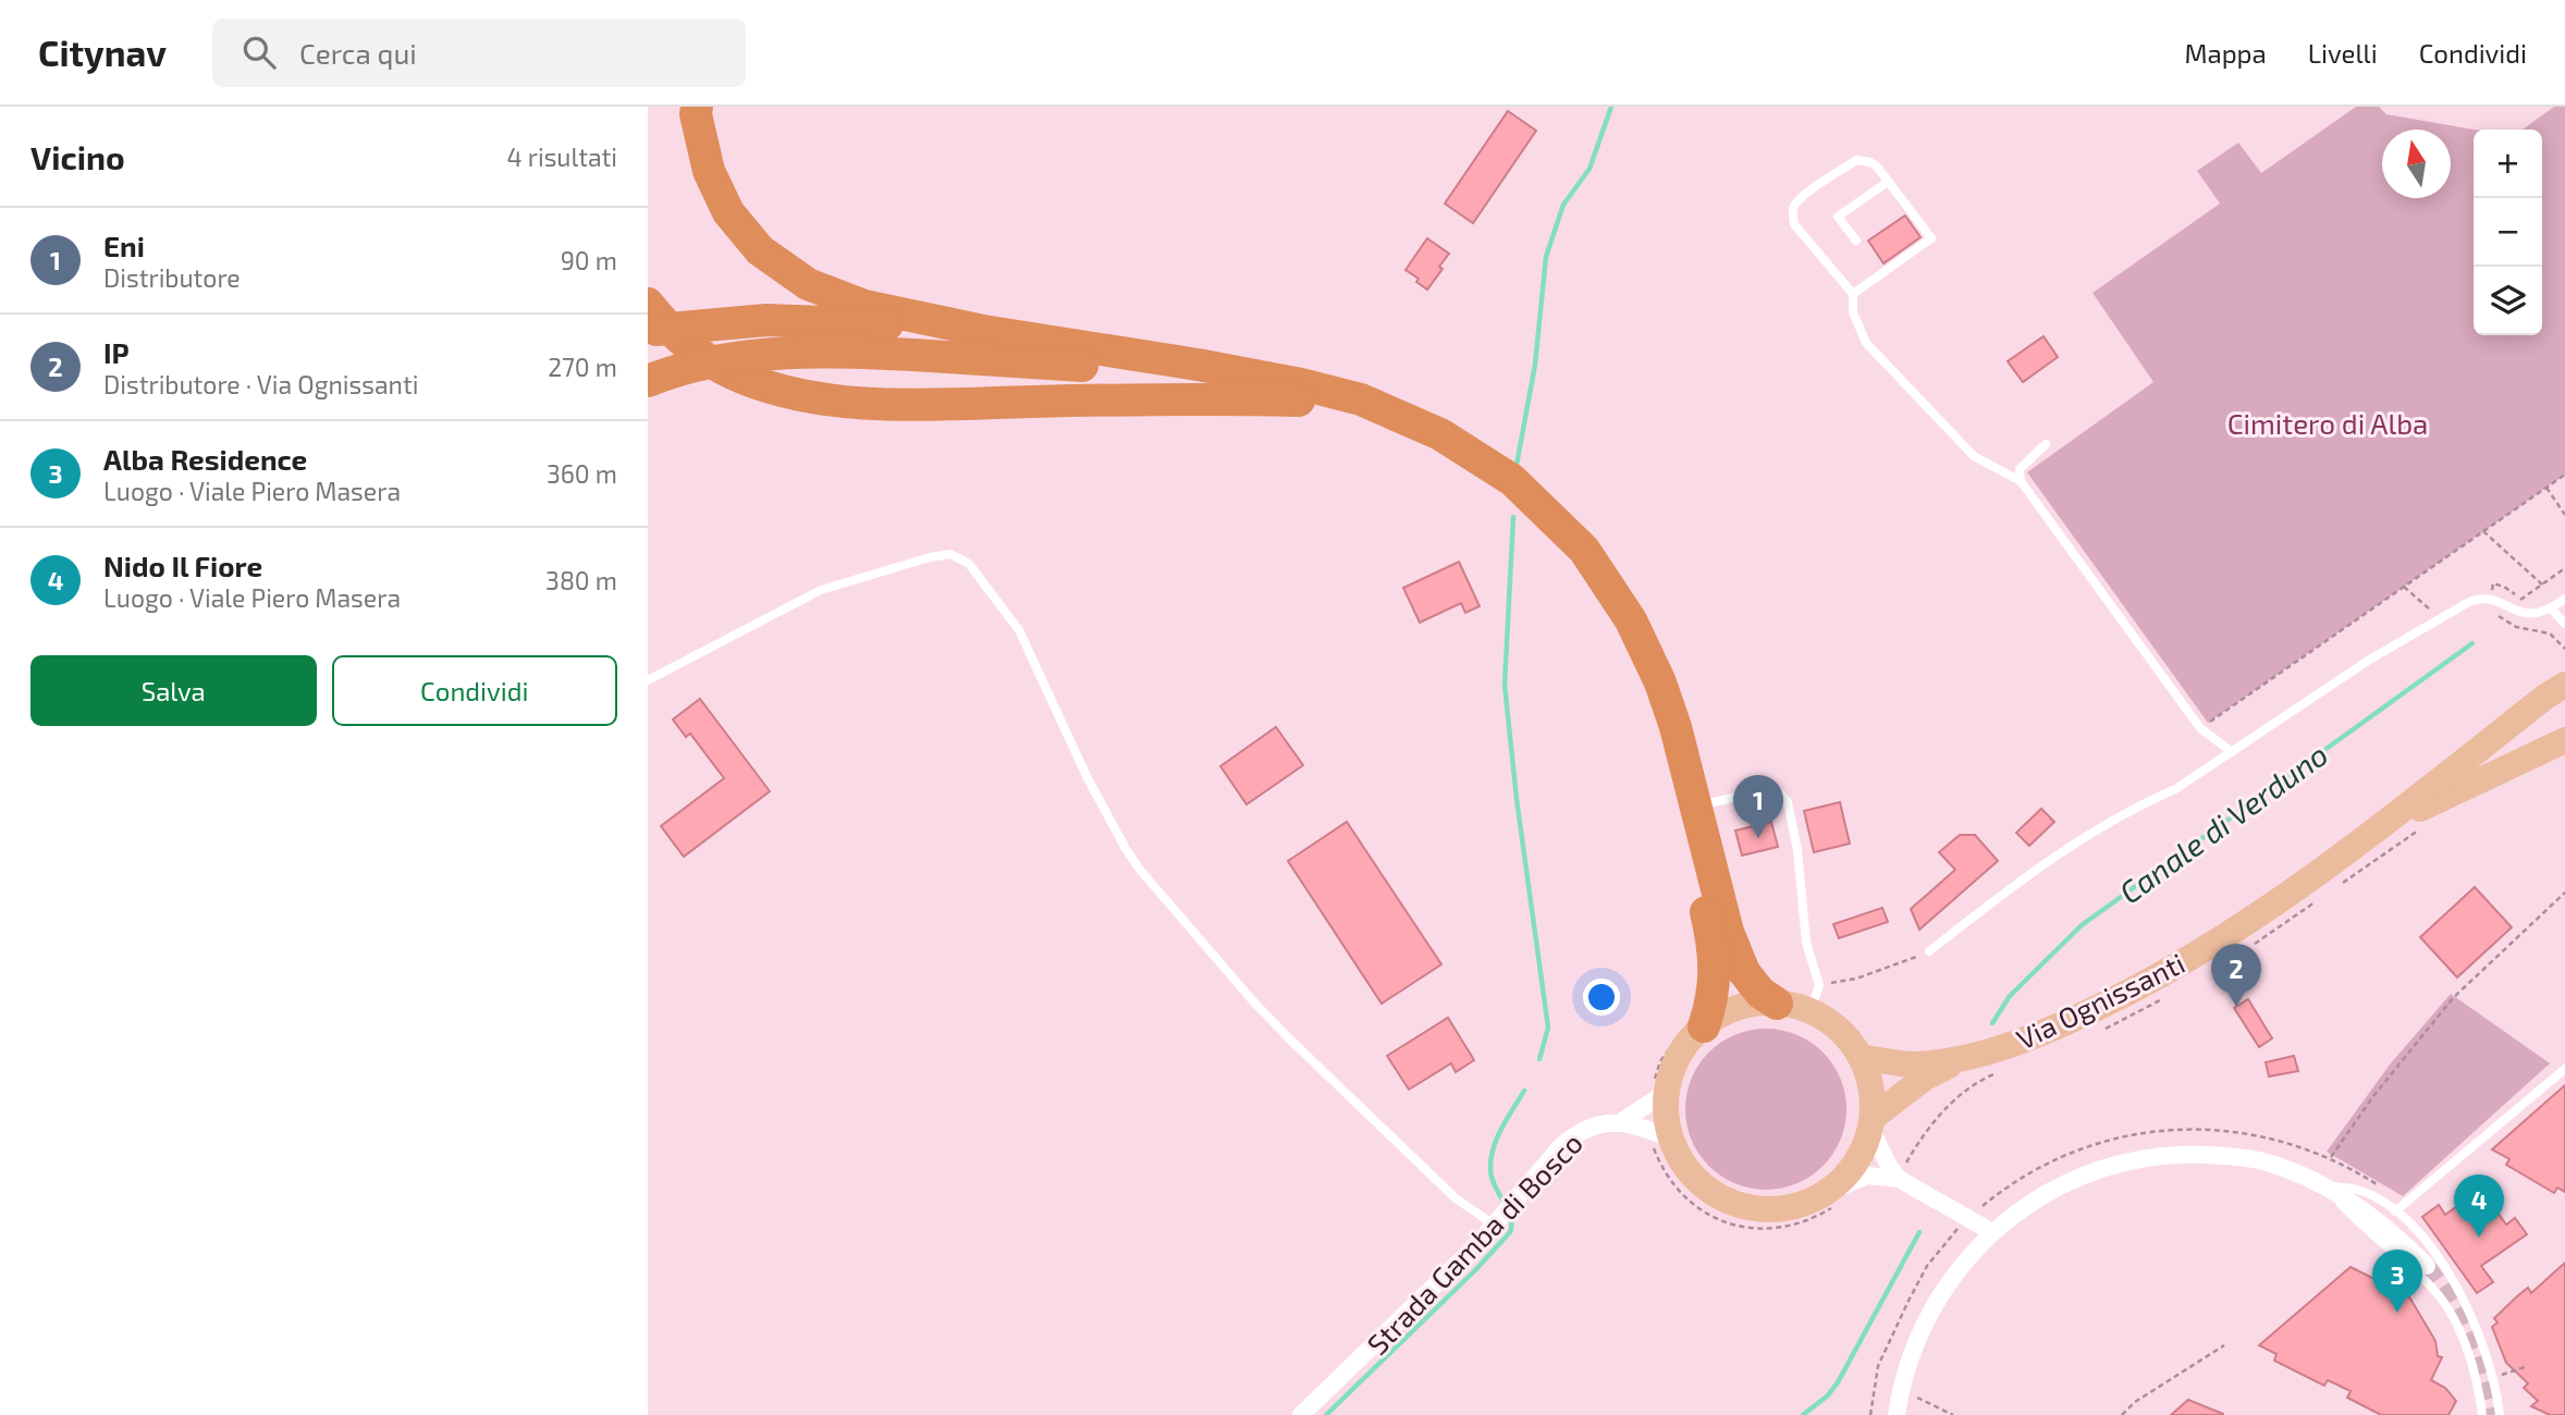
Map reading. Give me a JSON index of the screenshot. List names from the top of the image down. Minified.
{"streets":{"main road":["Via Ognissanti"],"street":["Strada Gamba di Bosco"]},"crossings":[["Via Ognissanti","Strada Gamba di Bosco"]],"water":["Canale di Verduno"],"parks":["Cimitero di Alba"],"north":"top","page":{"header":"Citynav","search":"Cerca qui","nav":["Mappa","Livelli","Condividi"],"heading":["Vicino","4 risultati"],"map_buttons":["+","−"],"list":[{"mark":"1","name":"Eni","note":"Distributore","value":"90 m"},{"mark":"2","name":"IP","note":"Distributore · Via Ognissanti","value":"270 m"},{"mark":"3","name":"Alba Residence","note":"Luogo · Viale Piero Masera","value":"360 m"},{"mark":"4","name":"Nido Il Fiore","note":"Luogo · Viale Piero Masera","value":"380 m"}],"buttons":["Salva","Condividi"],"pins":["1","2","4","3"]}}
